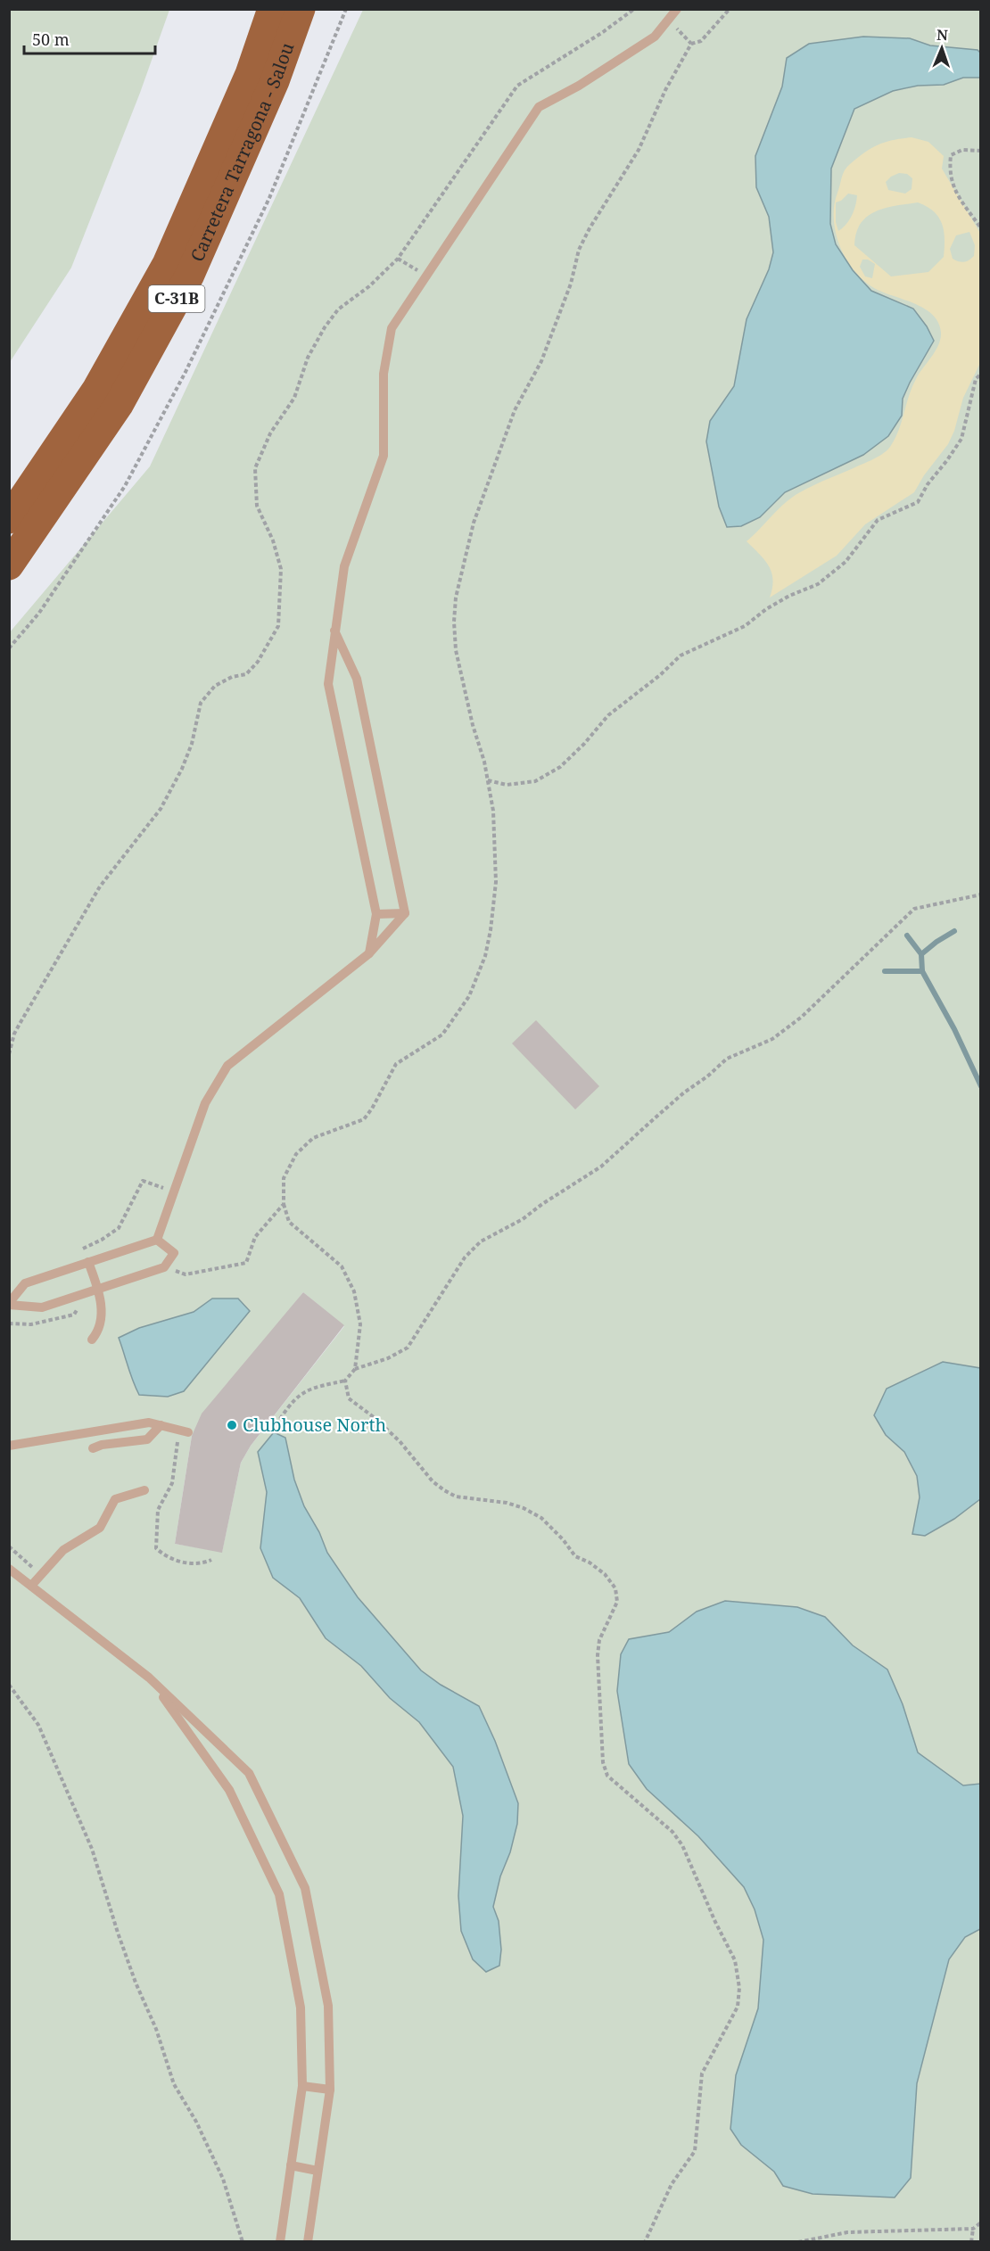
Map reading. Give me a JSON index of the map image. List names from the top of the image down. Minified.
{"streets":{"highway":["Carretera Tarragona - Salou","C-31B"]},"places":["Clubhouse North"],"scale_bar":"50 m","north":"top"}
